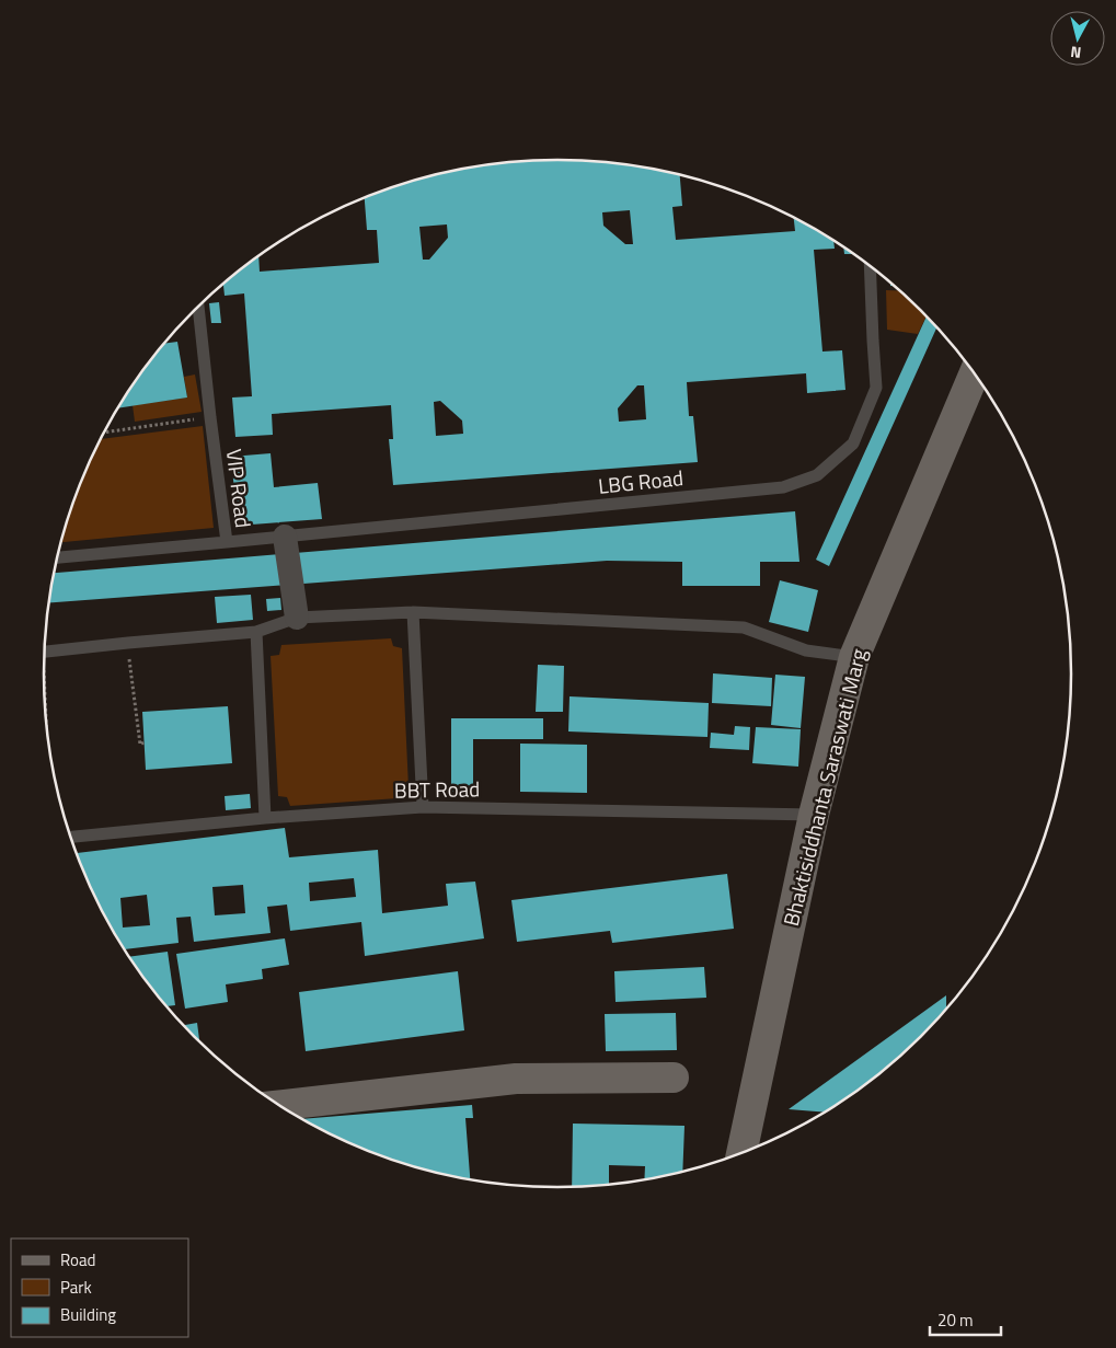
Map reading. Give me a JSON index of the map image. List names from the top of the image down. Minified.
{"streets":{"main road":["Bhaktisiddhanta Saraswati Marg"],"lane":["LBG Road","VIP Road","BBT Road"]},"crossings":[["LBG Road","VIP Road"],["Bhaktisiddhanta Saraswati Marg","BBT Road"]],"legend":["Road","Park","Building"],"scale_bar":"20 m","north":"bottom"}
